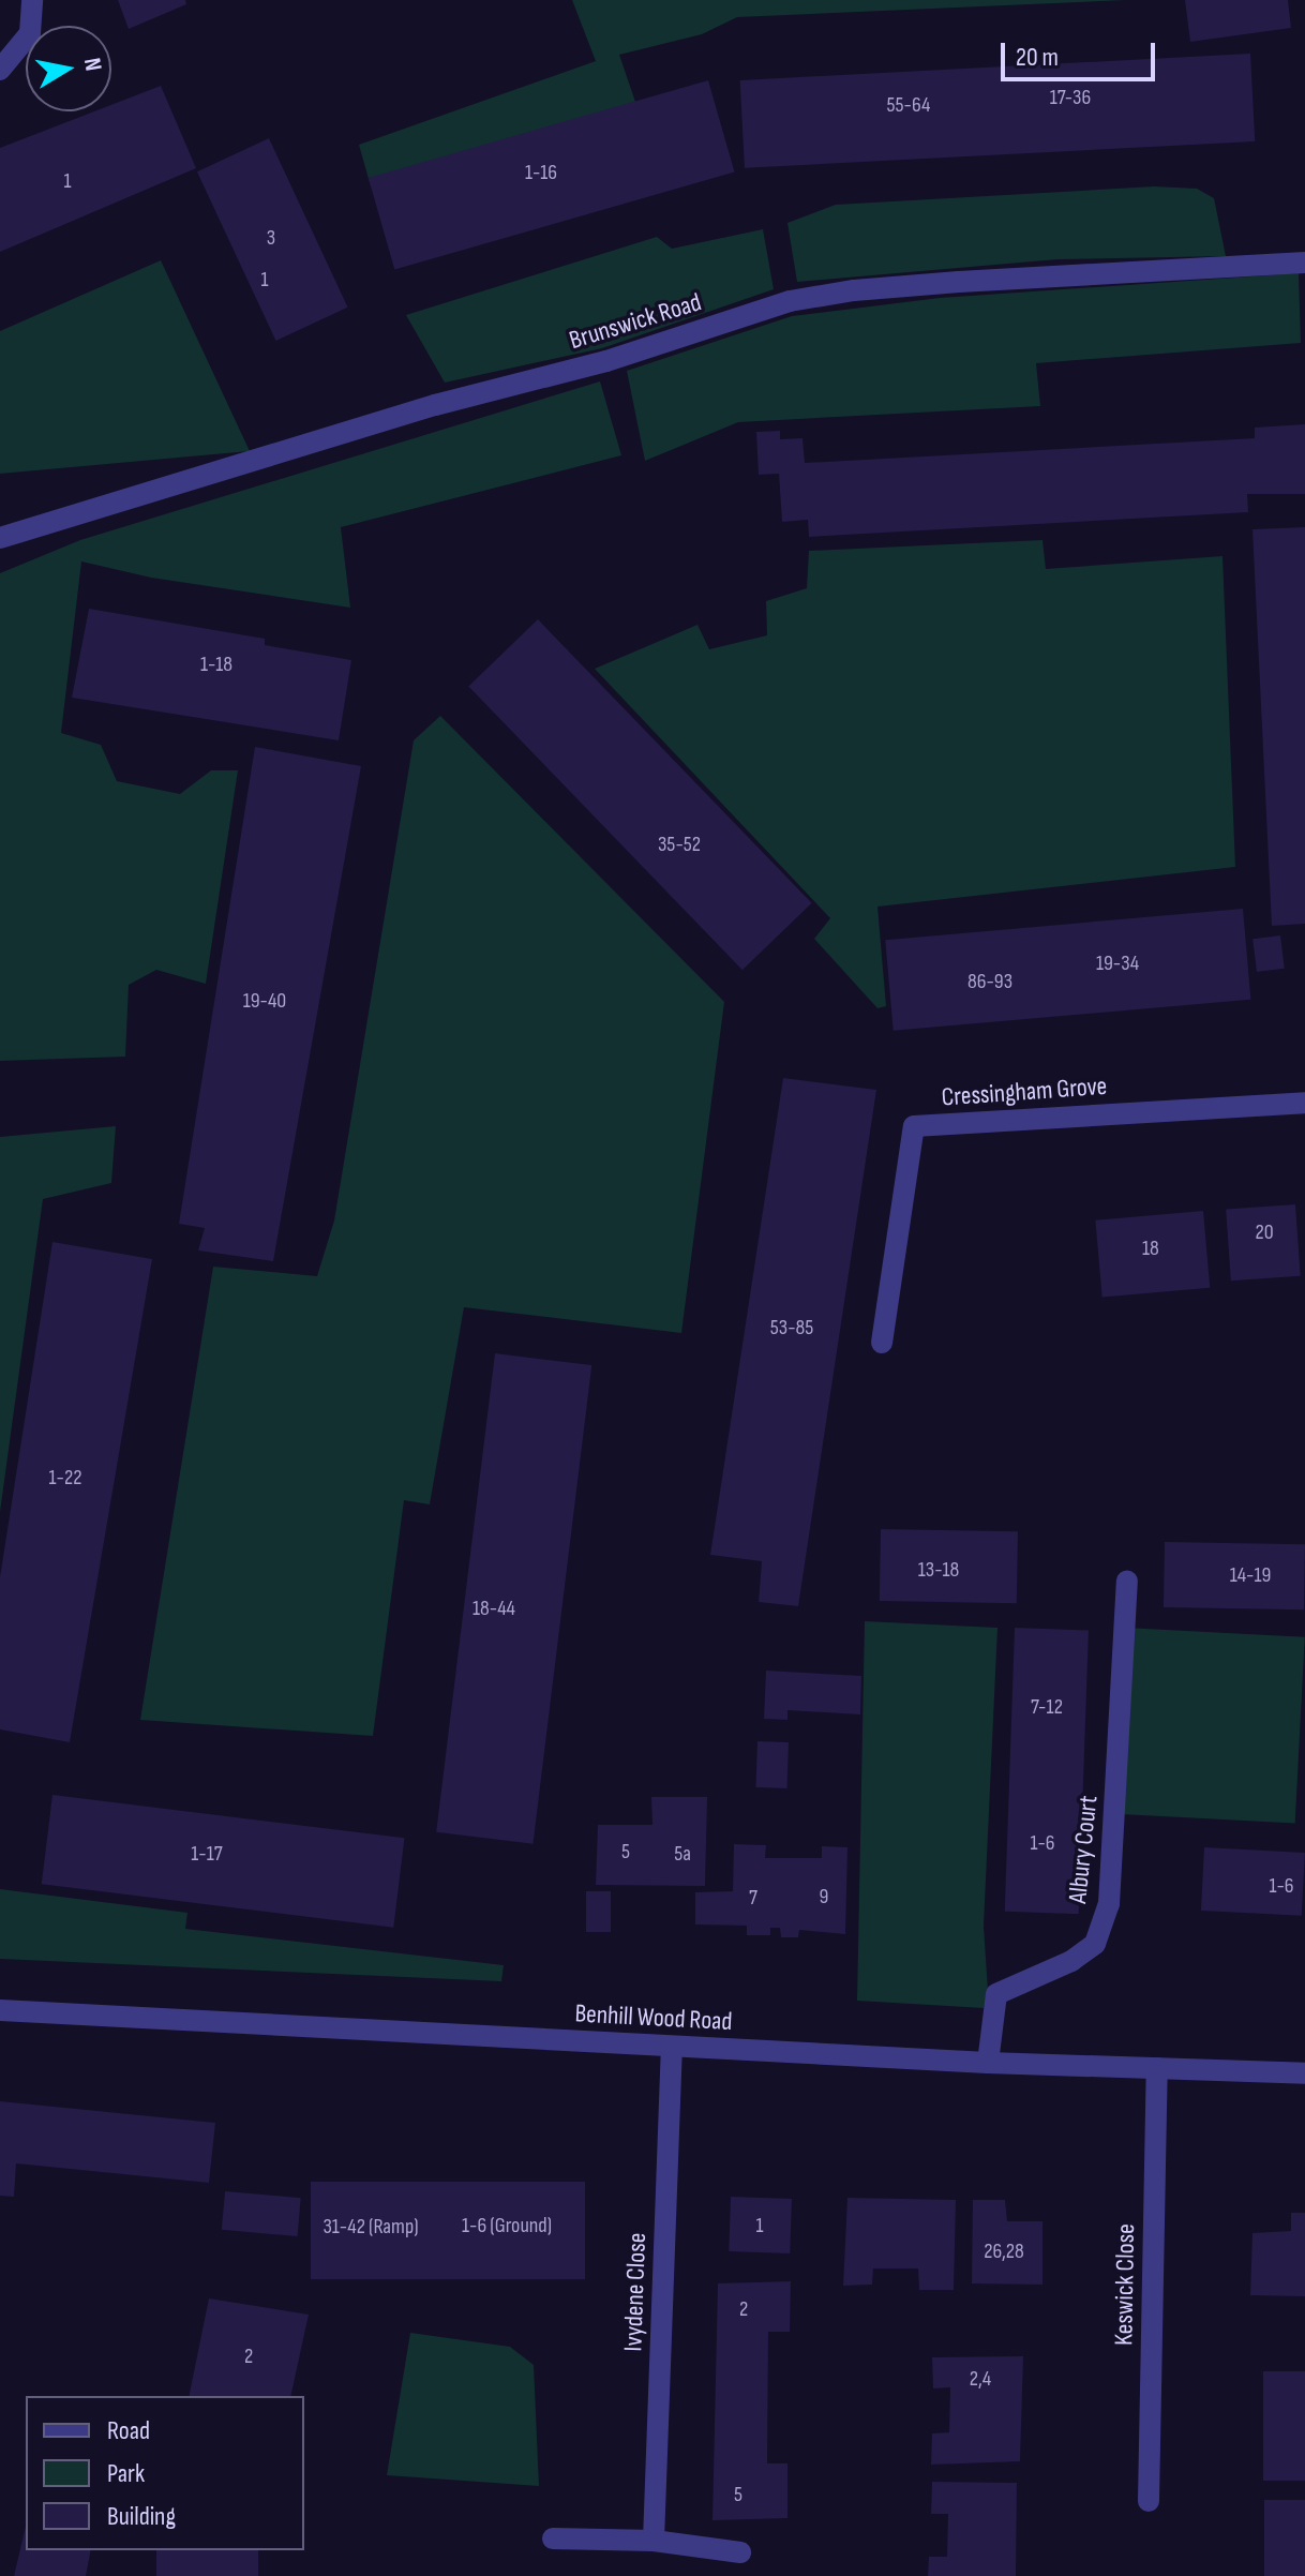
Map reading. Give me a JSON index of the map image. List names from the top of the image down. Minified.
{"streets":{"street":["Brunswick Road","Cressingham Grove","Albury Court","Benhill Wood Road","Keswick Close","Ivydene Close"]},"crossings":[["Albury Court","Benhill Wood Road"],["Benhill Wood Road","Keswick Close"],["Benhill Wood Road","Ivydene Close"]],"house_numbers":["17-36","55-64","1-16","1","3","1","1-18","35-52","19-34","86-93","19-40","20","18","53-85","1-22","13-18","14-19","18-44","7-12","1-6","5","1-17","5a","1-6","9","7","1-6 (Ground)","1","31-42 (Ramp)","26,28","2","2","2,4","5"],"legend":["Road","Park","Building"],"scale_bar":"20 m","north":"right"}
